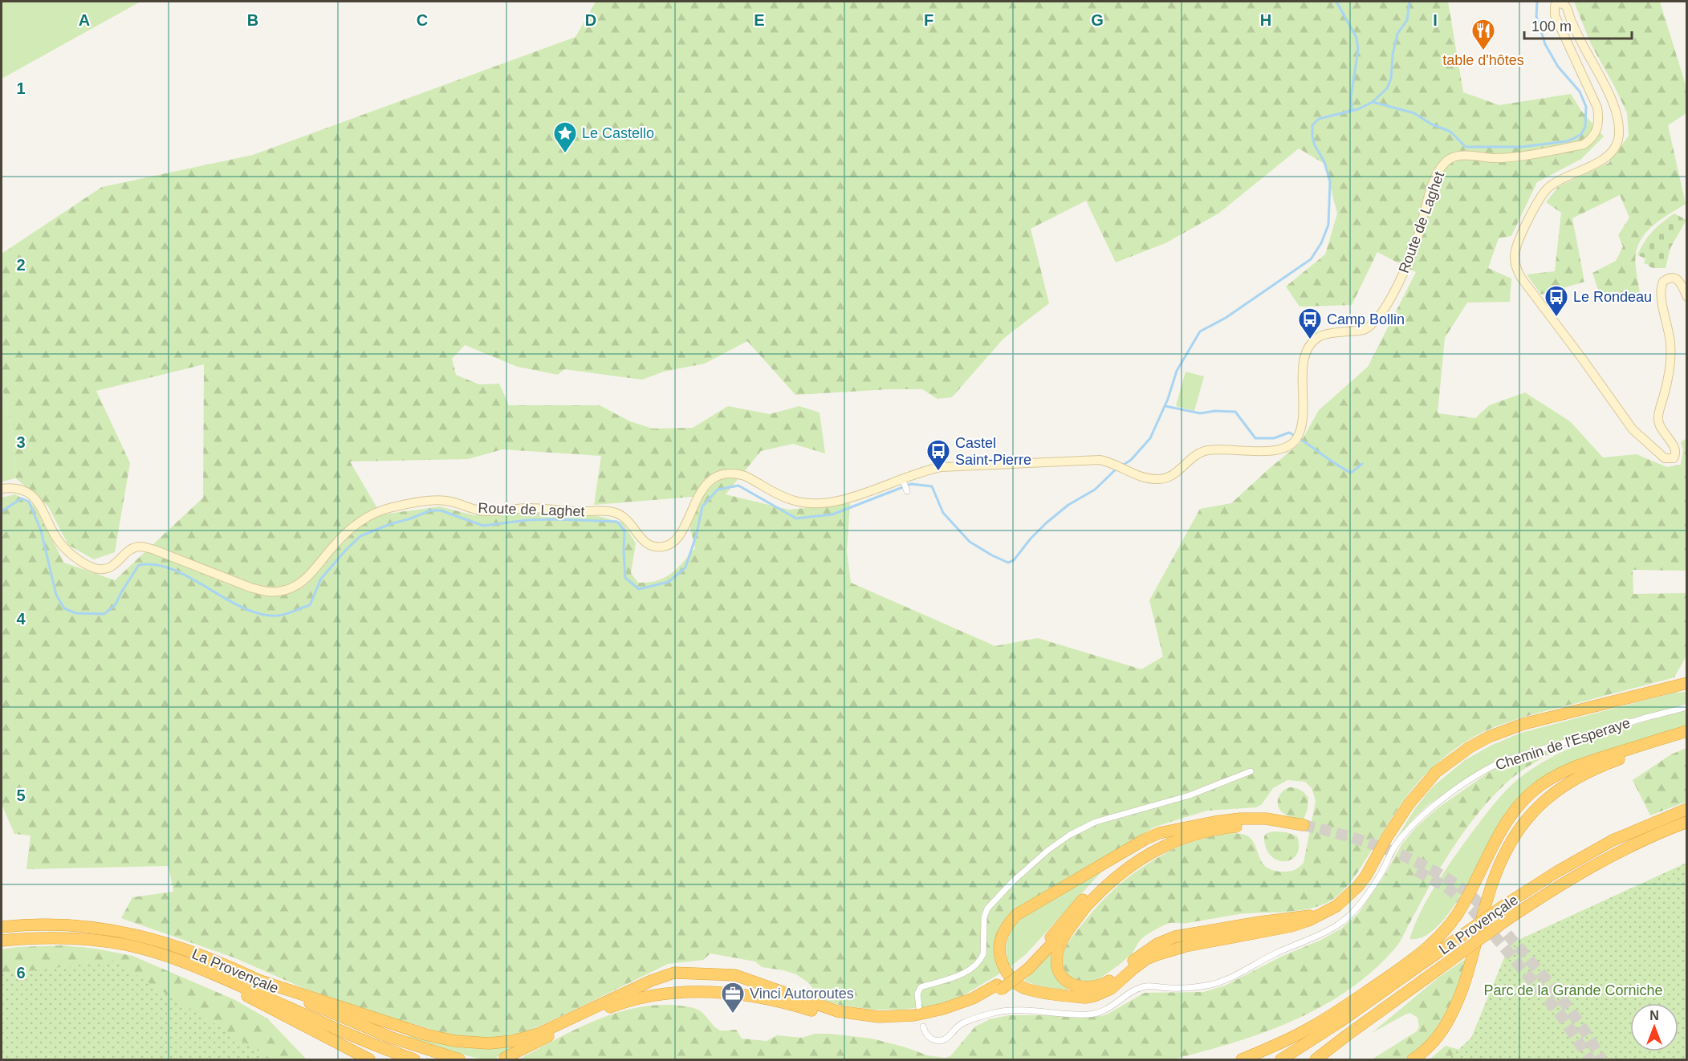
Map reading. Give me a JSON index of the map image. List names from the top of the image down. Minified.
{"streets":{"highway":["La Provençale"],"main road":["Route de Laghet"],"street":["Chemin de l'Esperaye"]},"parks":["Parc de la Grande Corniche"],"places":{"restaurant":["table d'hôtes"],"place":["Le Castello"],"bus stop":["Le Rondeau","Camp Bollin","Castel Saint-Pierre"],"office":["Vinci Autoroutes"]},"scale_bar":"100 m","north":"top","grid":{"columns":["A","B","C","D","E","F","G","H","I"],"rows":["1","2","3","4","5","6"]}}
